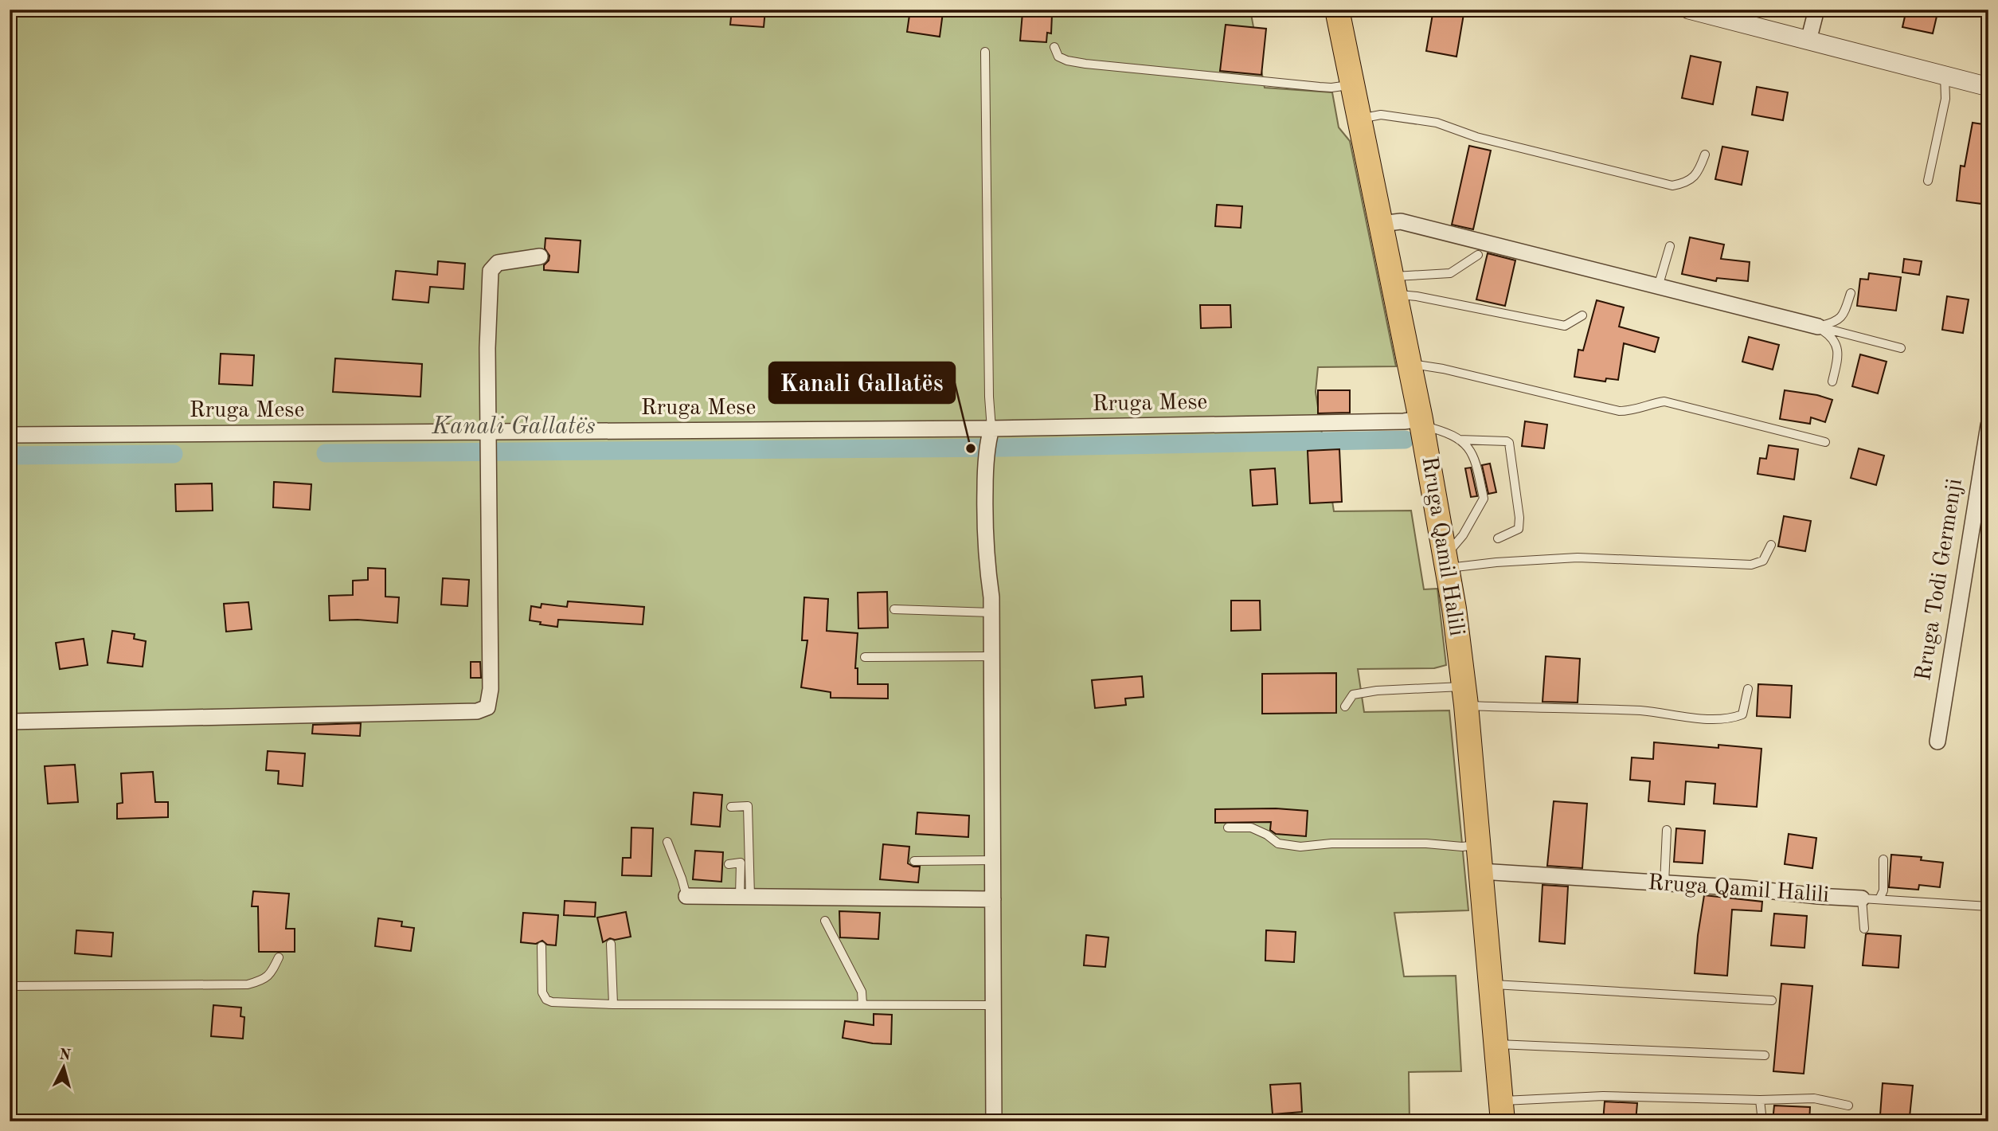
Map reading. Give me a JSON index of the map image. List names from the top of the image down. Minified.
{"streets":{"main road":["Rruga Qamil Halili"],"street":["Rruga Mese","Rruga Todi Germenji"]},"crossings":[["Rruga Mese","Rruga Qamil Halili"]],"water":["Kanali Gallatës"],"places":["Kanali Gallatës"],"north":"top"}
